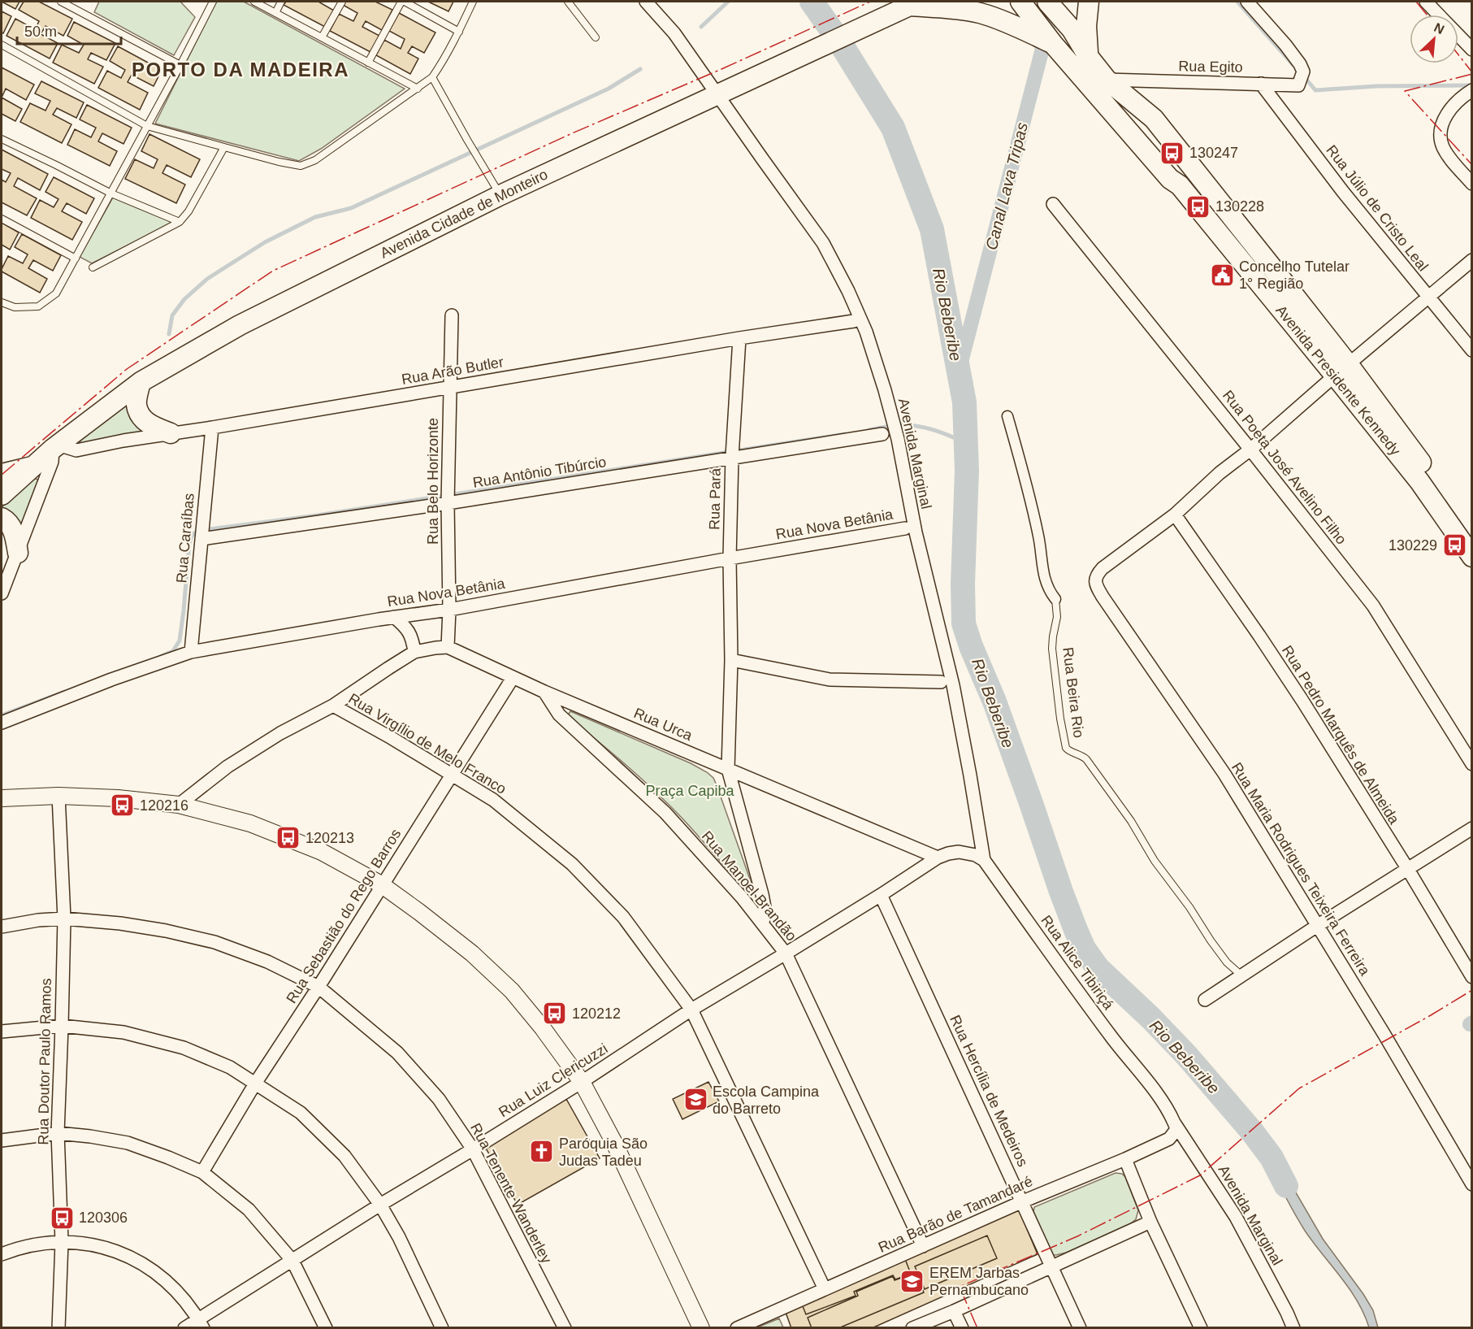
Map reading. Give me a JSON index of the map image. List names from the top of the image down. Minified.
{"streets":{"main road":["Avenida Cidade de Monteiro","Avenida Presidente Kennedy"],"street":["Rua Egito","Rua Júlio de Cristo Leal","Rua Arão Butler","Avenida Marginal","Rua Poeta José Avelino Filho","Rua Antônio Tibúrcio","Rua Belo Horizonte","Rua Pará","Rua Nova Betânia","Rua Caraíbas","Rua Beira Rio","Rua Urca","Rua Pedro Marquês de Almeida","Rua Virgílio de Melo Franco","Rua Maria Rodrigues Teixeira Ferreira","Rua Manoel Brandão","Rua Sebastião do Rego Barros","Rua Alice Tibiriçá","Rua Doutor Paulo Ramos","Rua Luiz Clericuzzi","Rua Hercília de Medeiros","Rua Tenente Wanderley","Rua Barão de Tamandaré"]},"crossings":[["Rua Egito","Rua Júlio de Cristo Leal"],["Rua Egito","Avenida Presidente Kennedy"],["Avenida Cidade de Monteiro","Rua Arão Butler"],["Avenida Cidade de Monteiro","Avenida Marginal"],["Rua Arão Butler","Rua Belo Horizonte"],["Rua Arão Butler","Rua Pará"],["Rua Arão Butler","Rua Caraíbas"],["Avenida Marginal","Rua Alice Tibiriçá"],["Avenida Marginal","Rua Barão de Tamandaré"],["Rua Antônio Tibúrcio","Rua Belo Horizonte"],["Rua Antônio Tibúrcio","Rua Pará"],["Rua Antônio Tibúrcio","Rua Caraíbas"],["Rua Belo Horizonte","Rua Nova Betânia"],["Rua Belo Horizonte","Rua Urca"],["Rua Pará","Rua Nova Betânia"],["Rua Pará","Rua Urca"],["Rua Pará","Rua Manoel Brandão"],["Rua Nova Betânia","Rua Caraíbas"],["Rua Urca","Rua Manoel Brandão"],["Rua Urca","Rua Sebastião do Rego Barros"],["Rua Urca","Rua Luiz Clericuzzi"],["Rua Pedro Marquês de Almeida","Rua Maria Rodrigues Teixeira Ferreira"],["Rua Virgílio de Melo Franco","Rua Sebastião do Rego Barros"],["Rua Virgílio de Melo Franco","Rua Luiz Clericuzzi"],["Rua Virgílio de Melo Franco","Rua Barão de Tamandaré"],["Rua Manoel Brandão","Rua Luiz Clericuzzi"],["Rua Manoel Brandão","Rua Barão de Tamandaré"],["Rua Sebastião do Rego Barros","Rua Tenente Wanderley"],["Rua Alice Tibiriçá","Rua Barão de Tamandaré"],["Rua Doutor Paulo Ramos","Rua Tenente Wanderley"],["Rua Luiz Clericuzzi","Rua Hercília de Medeiros"],["Rua Luiz Clericuzzi","Rua Tenente Wanderley"],["Rua Hercília de Medeiros","Rua Barão de Tamandaré"]],"districts":["PORTO DA MADEIRA"],"water":["Canal Lava Tripas","Rio Beberibe"],"parks":["Praça Capiba"],"places":{"bus stop":["130247","130228","130229","120216","120213","120212","120306"],"public building":["Concelho Tutelar 1° Região"],"school or university":["Escola Campina do Barreto","EREM Jarbas Pernambucano"],"church":["Paróquia São Judas Tadeu"]},"scale_bar":"50 m","north":"top right"}
